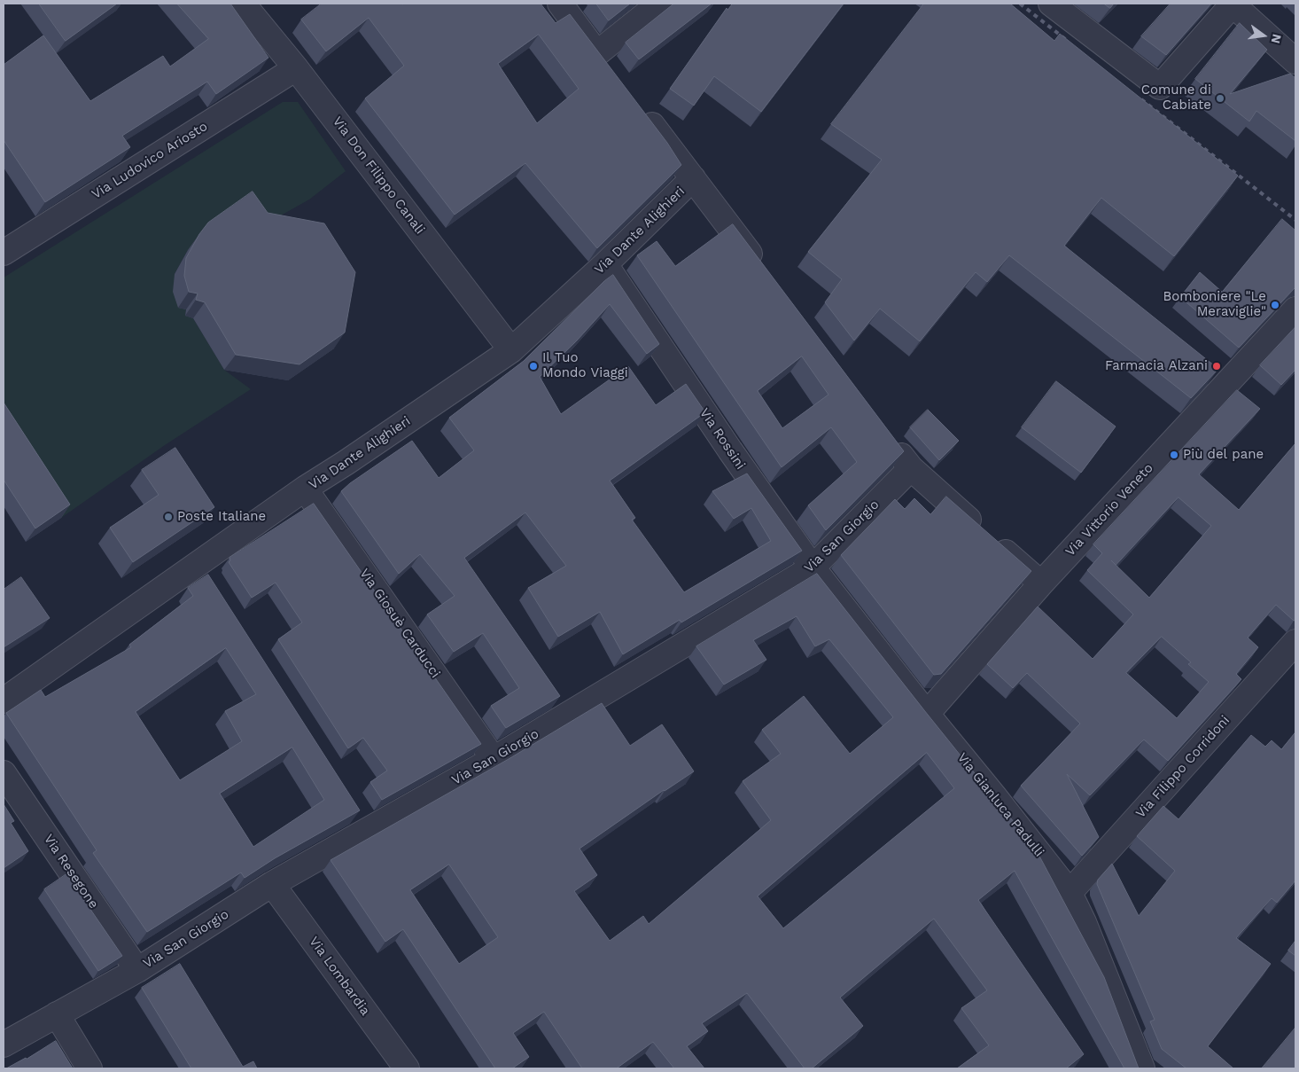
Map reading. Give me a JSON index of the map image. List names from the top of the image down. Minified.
{"streets":{"street":["Via Ludovico Ariosto","Via Don Filippo Canali","Via Dante Alighieri","Via Rossini","Via Vittorio Veneto","Via San Giorgio","Via Giosuè Carducci","Via Filippo Corridoni","Via Gianluca Padulli","Via Resegone","Via Lombardia"]},"crossings":[["Via Ludovico Ariosto","Via Don Filippo Canali"],["Via Don Filippo Canali","Via Dante Alighieri"],["Via Dante Alighieri","Via Rossini"],["Via Dante Alighieri","Via Giosuè Carducci"],["Via Rossini","Via San Giorgio"],["Via Rossini","Via Gianluca Padulli"],["Via Vittorio Veneto","Via Gianluca Padulli"],["Via San Giorgio","Via Giosuè Carducci"],["Via San Giorgio","Via Gianluca Padulli"],["Via San Giorgio","Via Resegone"],["Via San Giorgio","Via Lombardia"],["Via Filippo Corridoni","Via Gianluca Padulli"]],"places":["Comune di Cabiate","Bomboniere \"Le Meraviglie\"","Il Tuo Mondo Viaggi","Farmacia Alzani","Più del pane","Poste Italiane"],"north":"right"}
